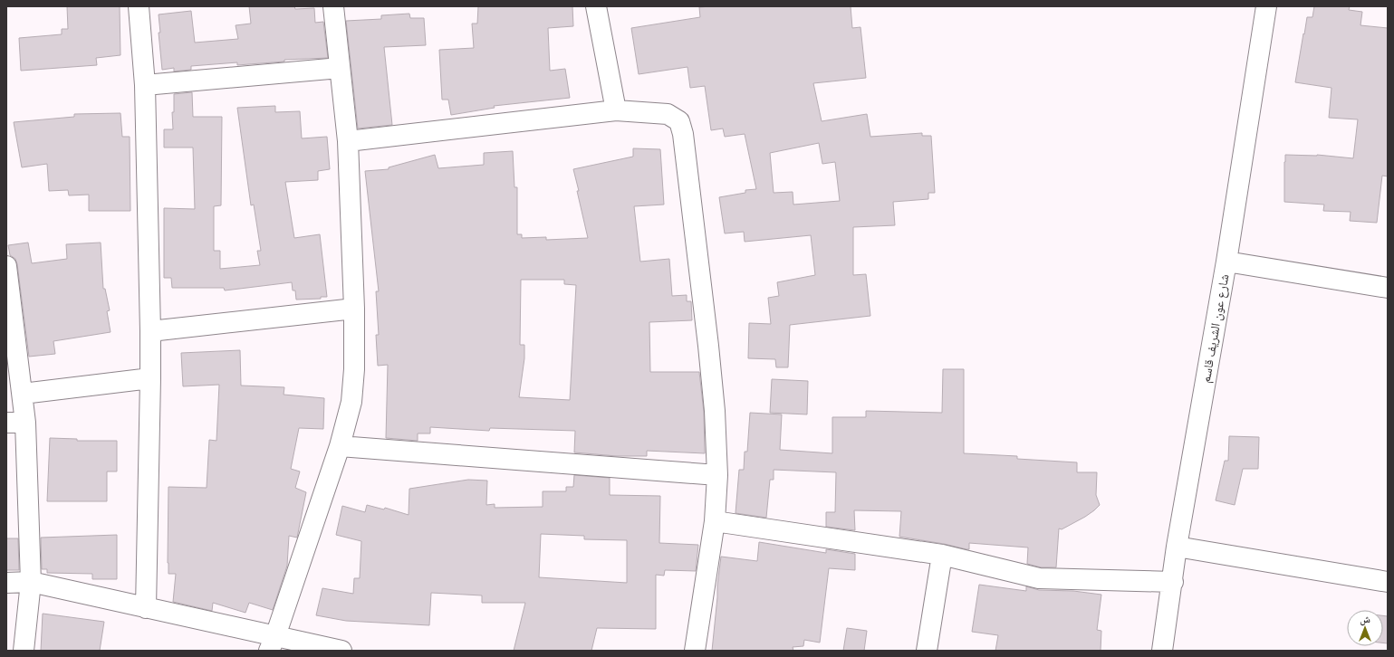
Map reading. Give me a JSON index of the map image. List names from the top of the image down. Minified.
{"streets":{"street":["شارع عون الشريف قاسم"]},"north":"top"}
